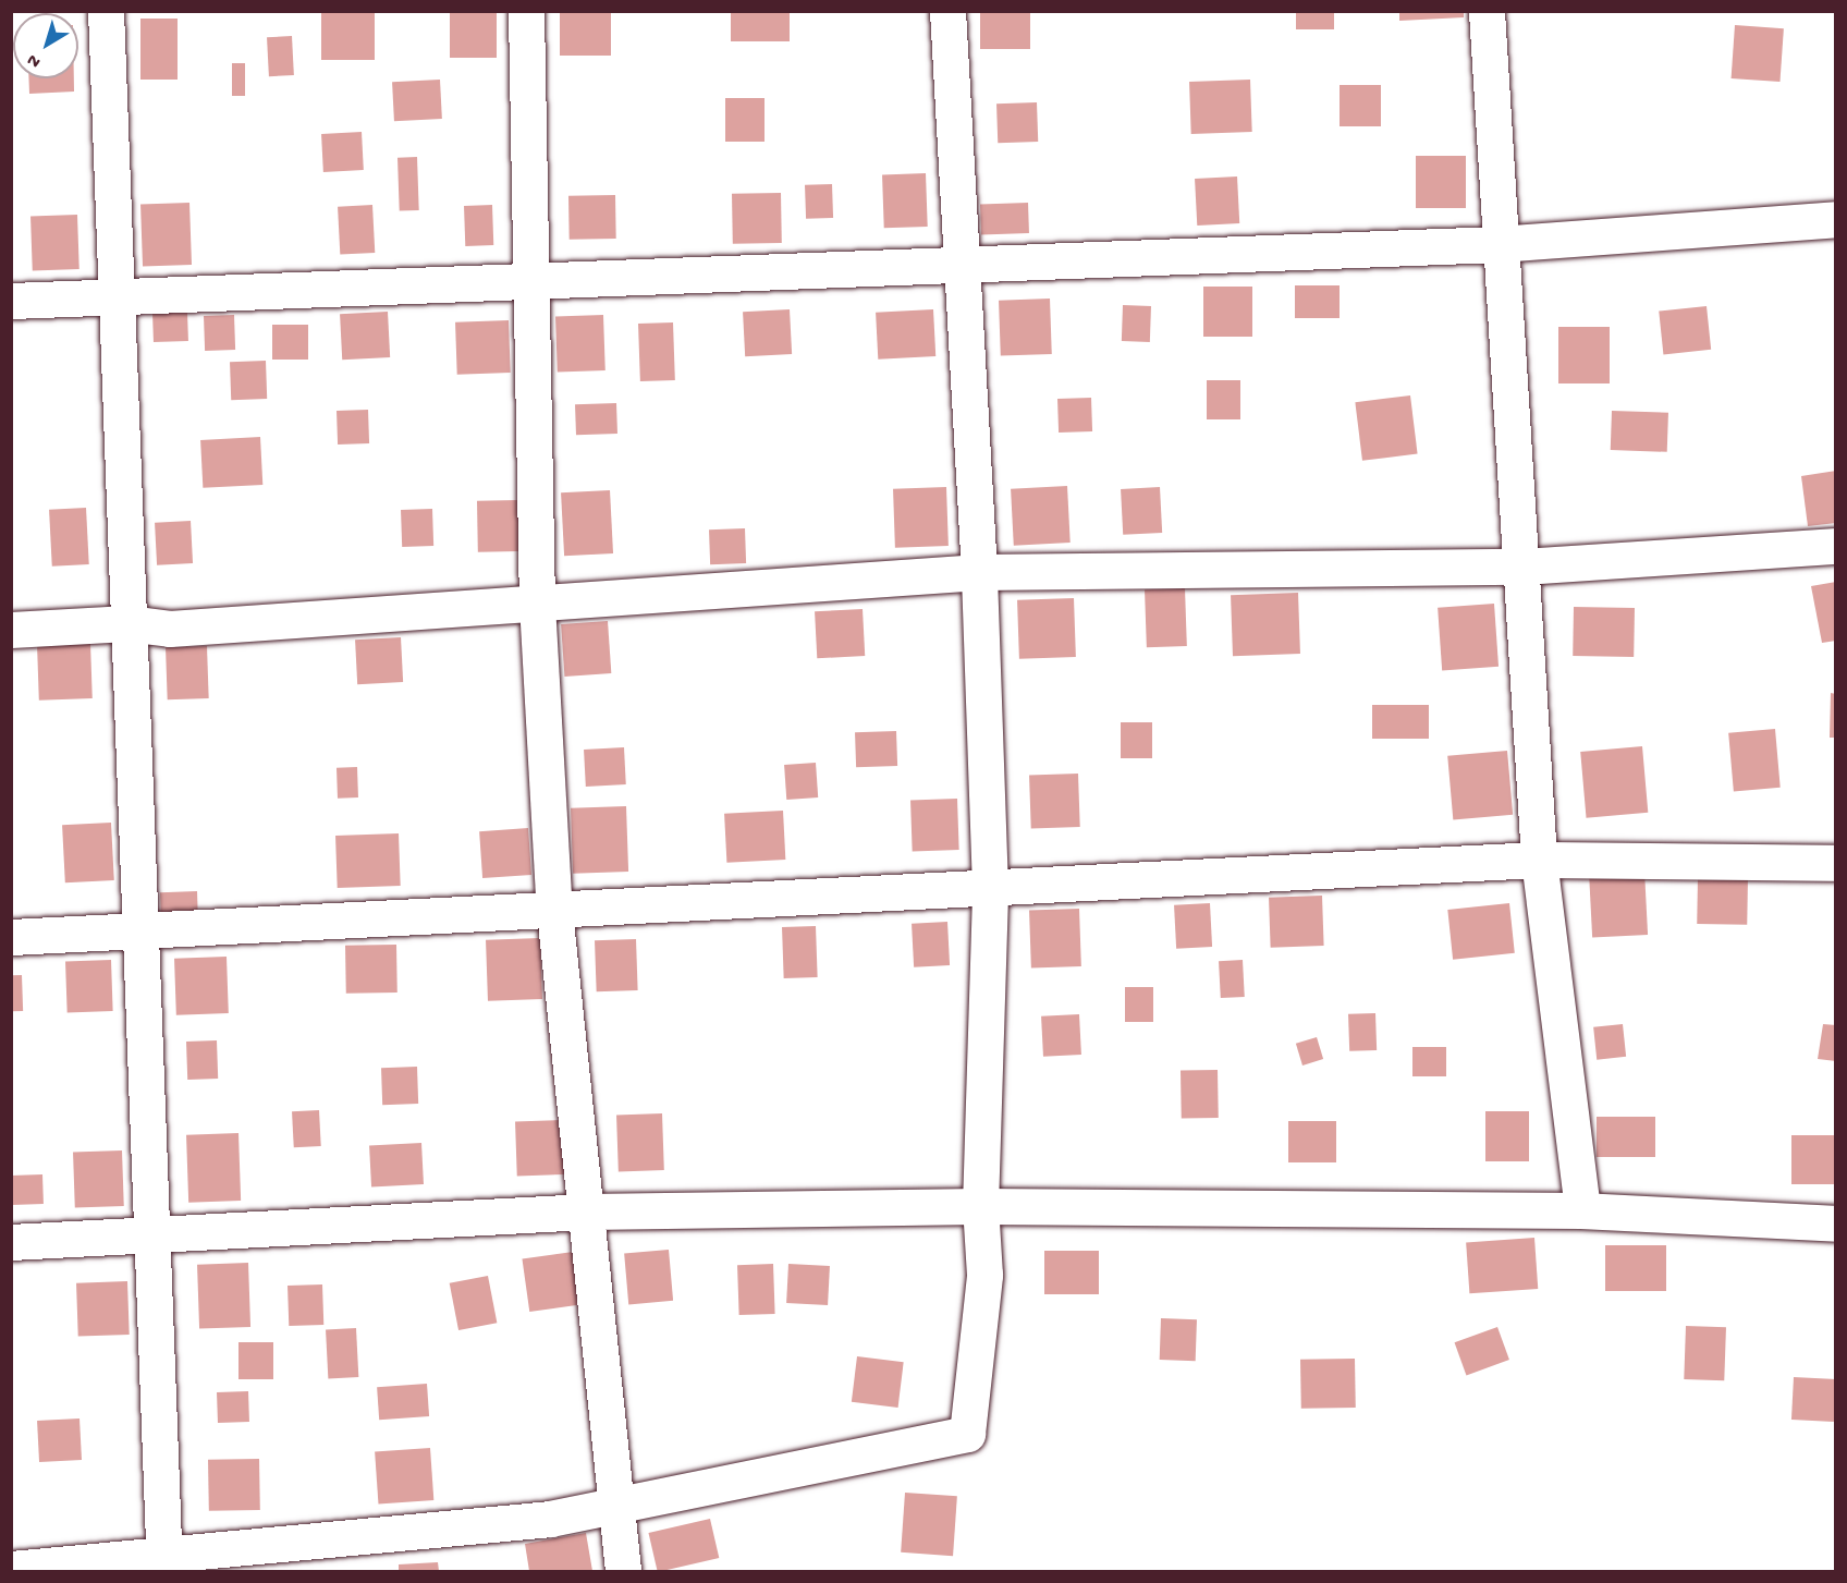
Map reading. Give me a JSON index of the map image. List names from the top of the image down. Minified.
{"north":"bottom left"}
